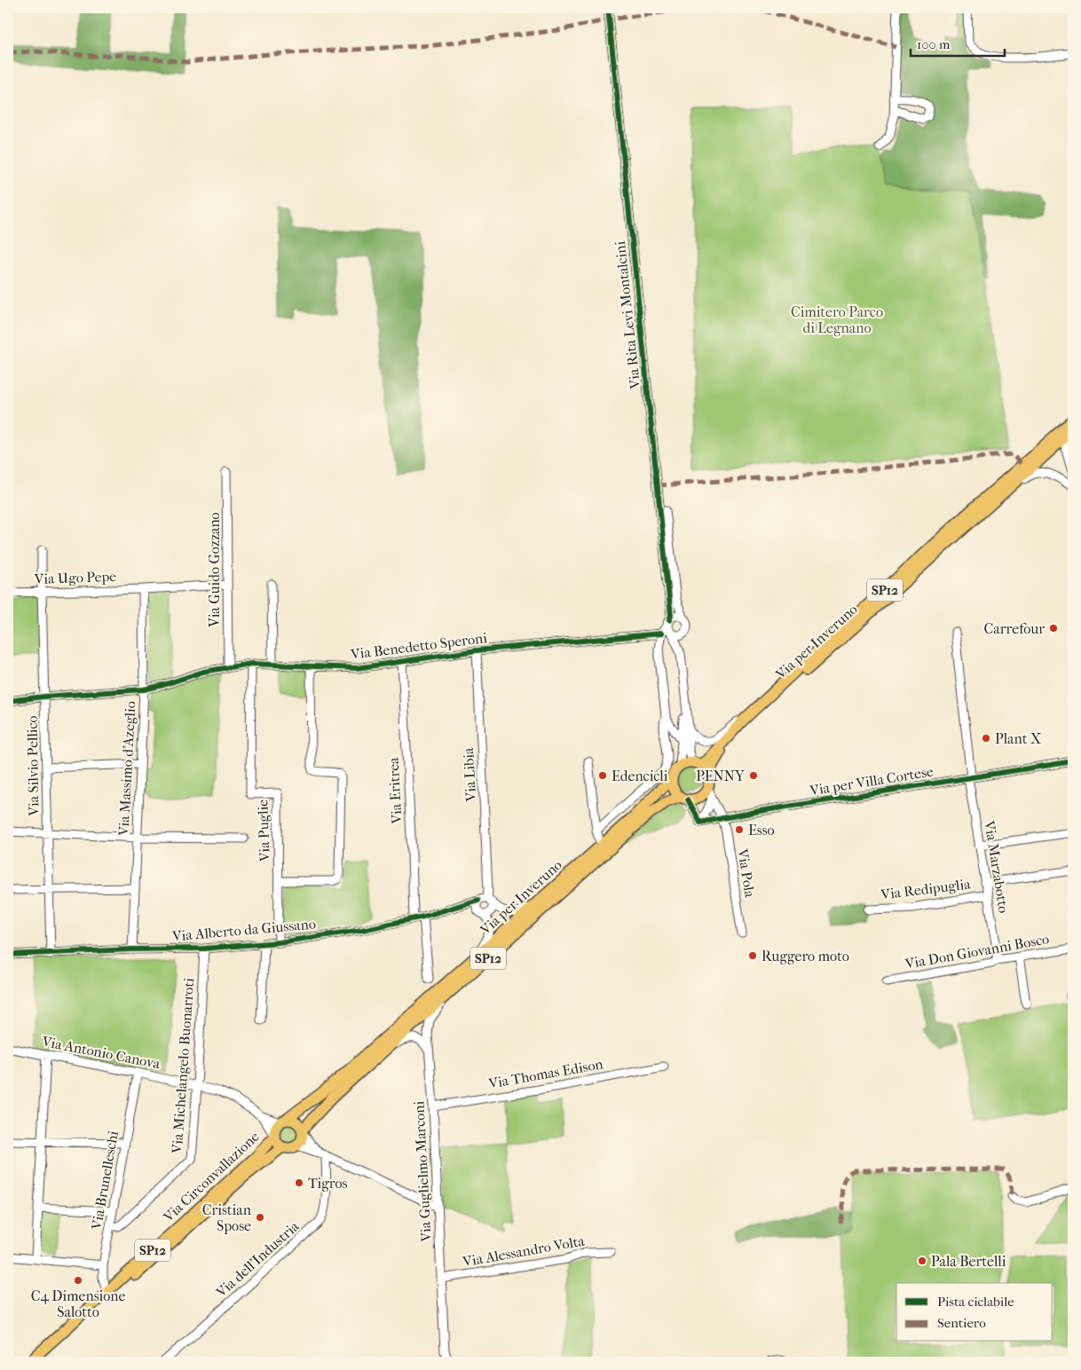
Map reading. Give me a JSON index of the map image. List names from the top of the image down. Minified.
{"streets":{"main road":["SP12","Via per Inveruno","Via Circonvallazione"],"street":["Via Rita Levi Montalcini","Via Guido Gozzano","Via Ugo Pepe","Via Benedetto Speroni","Via Silvio Pellico","Via Massimo d'Azeglio","Via Libia","Via per Villa Cortese","Via Eritrea","Via Puglie","Via Marzabotto","Via Pola","Via Redipuglia","Via Alberto da Giussano","Via Don Giovanni Bosco","Via Antonio Canova","Via Michelangelo Buonarroti","Via Thomas Edison","Via Guglielmo Marconi","Via Brunelleschi","Via Alessandro Volta","Via dell'Industria"]},"crossings":[["Via Rita Levi Montalcini","Via per Inveruno"],["Via Guido Gozzano","Via Ugo Pepe"],["Via Guido Gozzano","Via Benedetto Speroni"],["Via Ugo Pepe","Via Silvio Pellico"],["Via Ugo Pepe","Via Massimo d'Azeglio"],["Via per Inveruno","Via Antonio Canova"],["Via per Inveruno","Via Guglielmo Marconi"],["Via per Inveruno","Via Circonvallazione"],["Via Benedetto Speroni","Via Silvio Pellico"],["Via Benedetto Speroni","Via Massimo d'Azeglio"],["Via Benedetto Speroni","Via Libia"],["Via Benedetto Speroni","Via Eritrea"],["Via Benedetto Speroni","Via Puglie"],["Via Silvio Pellico","Via Alberto da Giussano"],["Via Massimo d'Azeglio","Via Alberto da Giussano"],["Via Libia","Via Alberto da Giussano"],["Via per Villa Cortese","Via Marzabotto"],["Via per Villa Cortese","Via Pola"],["Via Eritrea","Via Alberto da Giussano"],["Via Puglie","Via Alberto da Giussano"],["Via Marzabotto","Via Redipuglia"],["Via Marzabotto","Via Don Giovanni Bosco"],["Via Alberto da Giussano","Via Michelangelo Buonarroti"],["Via Antonio Canova","Via Michelangelo Buonarroti"],["Via Antonio Canova","Via Circonvallazione"],["Via Antonio Canova","Via Brunelleschi"],["Via Michelangelo Buonarroti","Via Brunelleschi"],["Via Thomas Edison","Via Guglielmo Marconi"],["Via Guglielmo Marconi","Via Alessandro Volta"],["Via Circonvallazione","Via Brunelleschi"]],"parks":["Cimitero Parco di Legnano"],"places":["Carrefour","Plant X","Edencicli","PENNY","Esso","Ruggero moto","Tigros","Cristian Spose","Pala Bertelli","C4 Dimensione Salotto"],"legend":["Pista ciclabile","Sentiero"],"scale_bar":"100 m"}
